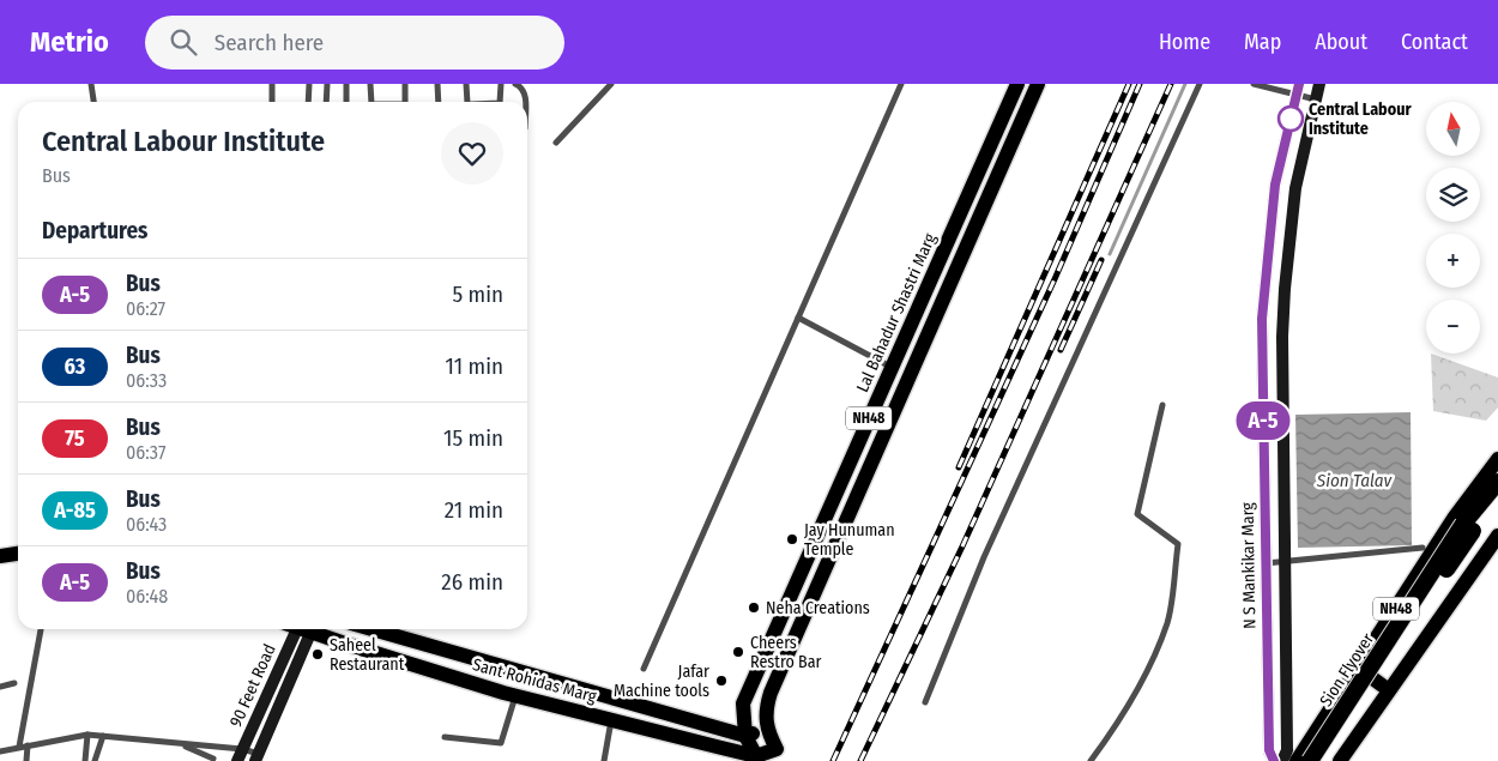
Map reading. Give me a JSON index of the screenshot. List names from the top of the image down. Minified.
{"streets":{"highway":["Sion Flyover"],"main road":["Lal Bahadur Shastri Marg","NH48","N S Mankikar Marg","Sant Rohidas Marg","90 Feet Road"]},"crossings":[["Lal Bahadur Shastri Marg","Sant Rohidas Marg"],["NH48","Sion Flyover"]],"water":["Sion Talav"],"places":["Central Labour Institute","Jay Hunuman Temple","Neha Creations","Cheers Restro Bar","Saheel Restaurant","Jafar Machine tools"],"lines":["bus line A-5"],"north":"top","page":{"header":"Metrio","search":"Search here","nav":["Home","Map","About","Contact"],"on_map":"A-5","map_buttons":["+","−"],"heading":[["Central Labour Institute","Bus"],"Departures"],"list":[{"mark":"A-5","name":"Bus","note":"06:27","value":"5 min"},{"mark":"63","name":"Bus","note":"06:33","value":"11 min"},{"mark":"75","name":"Bus","note":"06:37","value":"15 min"},{"mark":"A-85","name":"Bus","note":"06:43","value":"21 min"},{"mark":"A-5","name":"Bus","note":"06:48","value":"26 min"}]}}
